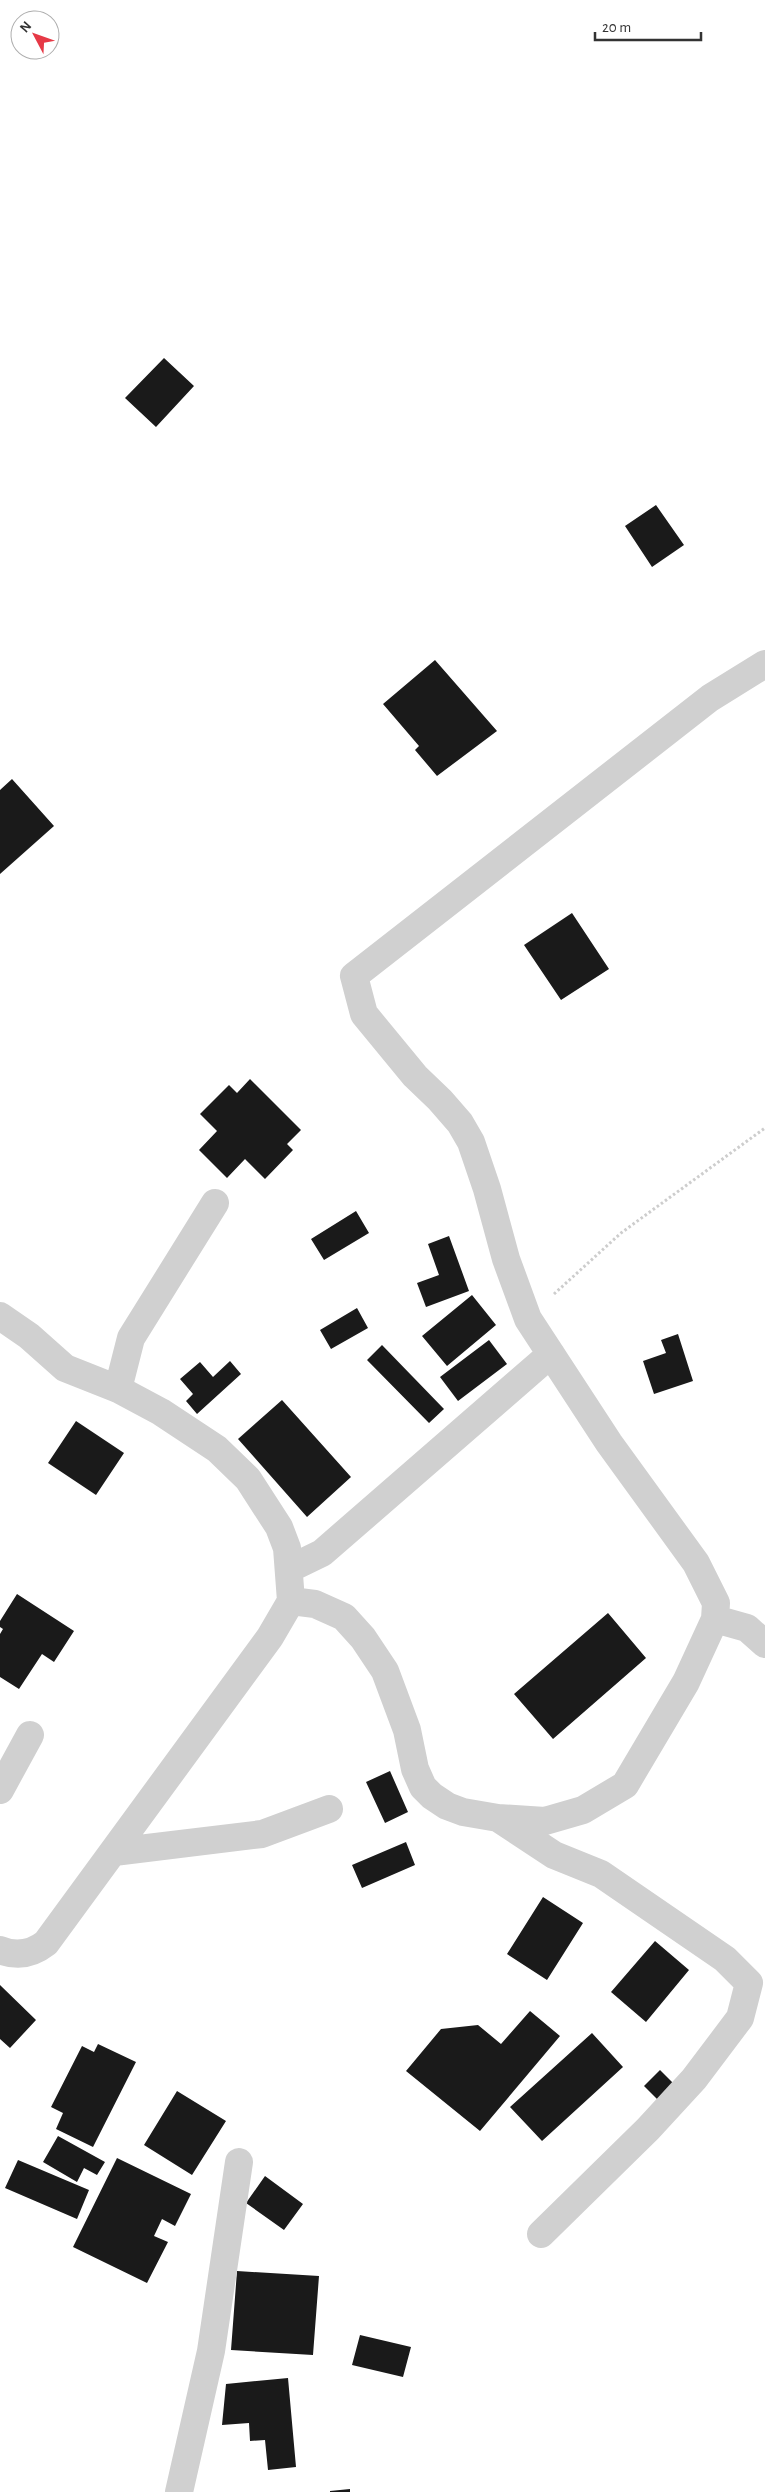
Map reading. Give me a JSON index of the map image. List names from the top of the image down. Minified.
{"scale_bar":"20 m","north":"top left"}
